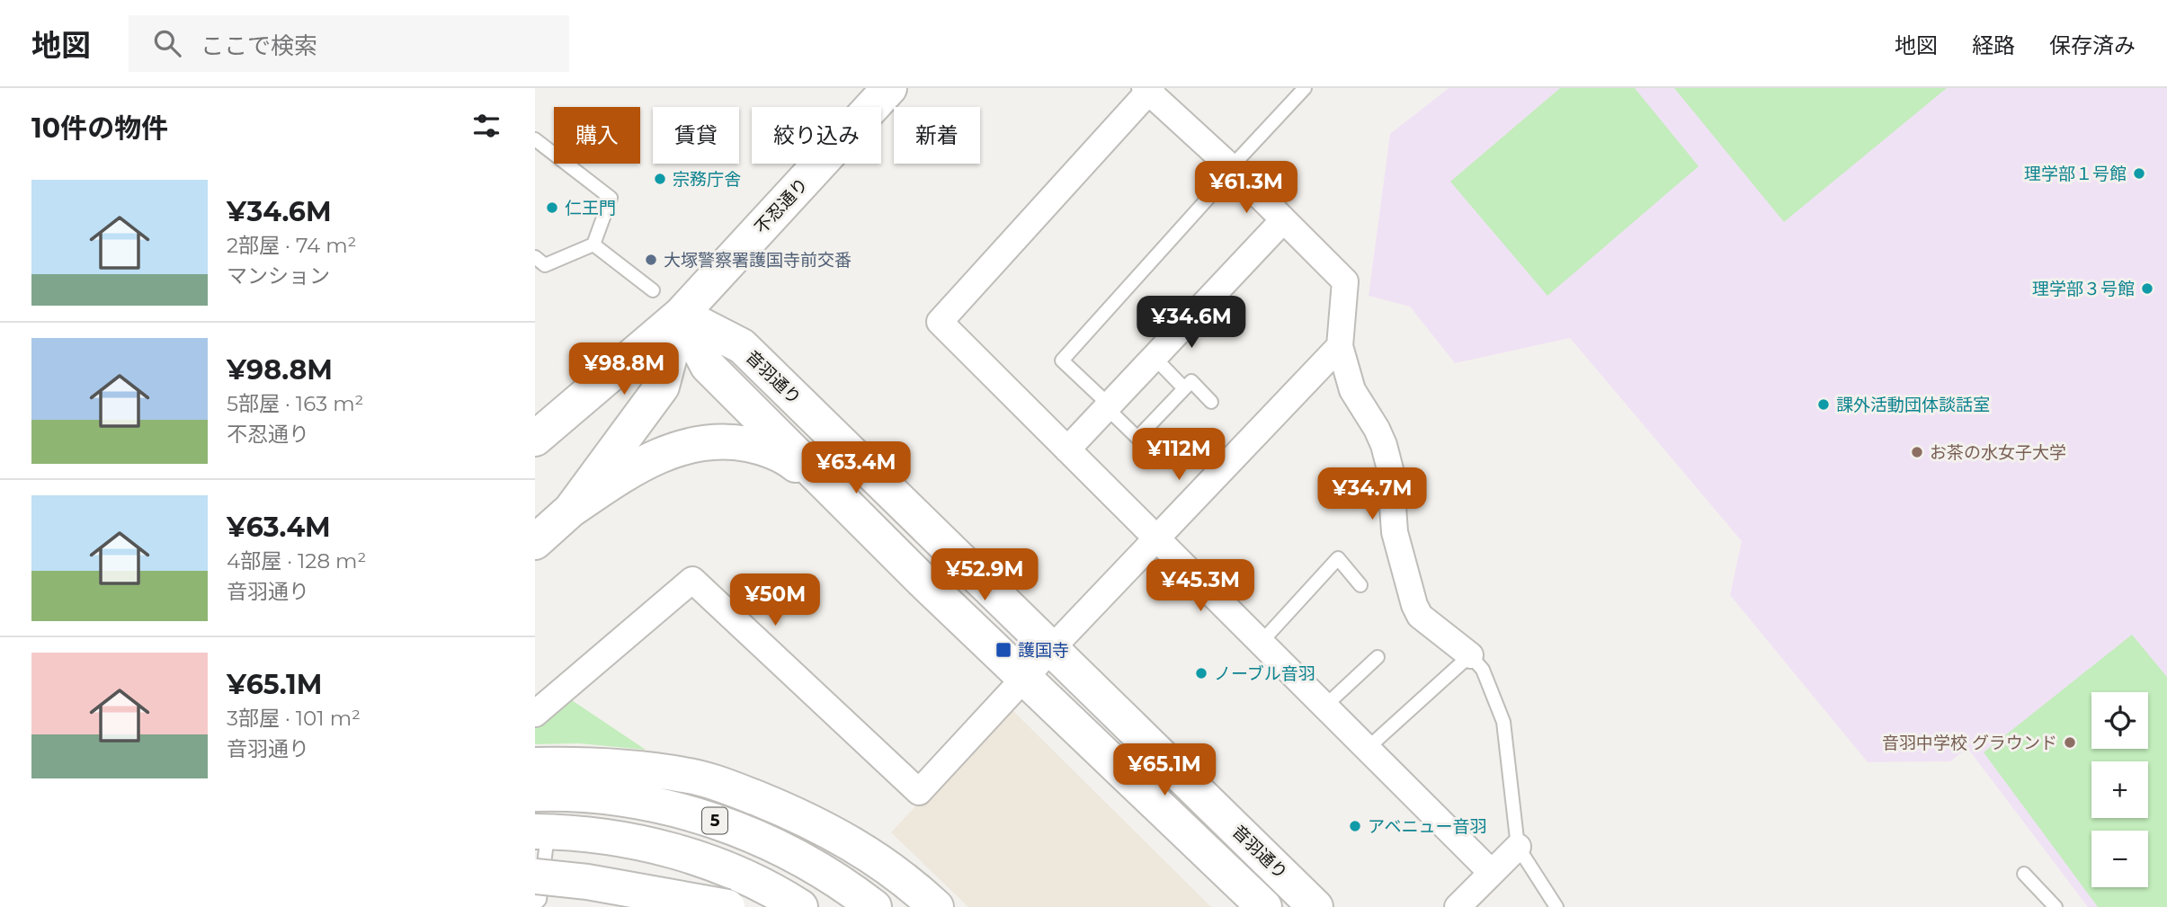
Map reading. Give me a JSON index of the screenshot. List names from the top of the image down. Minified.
{"streets":{"main road":["不忍通り","音羽通り","5"]},"crossings":[["不忍通り","音羽通り"]],"places":{"other":["理学部１号館","宗務庁舎","仁王門","大塚警察署護国寺前交番","理学部３号館","課外活動団体談話室","お茶の水女子大学","ノーブル音羽","音羽中学校 グラウンド","アベニュー音羽"],"transit":["護国寺"]},"page":{"header":"地図","search":"ここで検索","nav":["地図","経路","保存済み"],"heading":"10件の物件","chip":["購入","賃貸","絞り込み","新着"],"price":["¥61.3M","¥34.6M","¥98.8M","¥112M","¥63.4M","¥34.7M","¥52.9M","¥45.3M","¥50M","¥65.1M"],"list":[{"name":"¥34.6M","note":"2部屋 · 74 m² · マンション"},{"name":"¥98.8M","note":"5部屋 · 163 m² · 不忍通り"},{"name":"¥63.4M","note":"4部屋 · 128 m² · 音羽通り"},{"name":"¥65.1M","note":"3部屋 · 101 m² · 音羽通り"}],"map_buttons":["+","−"]}}
